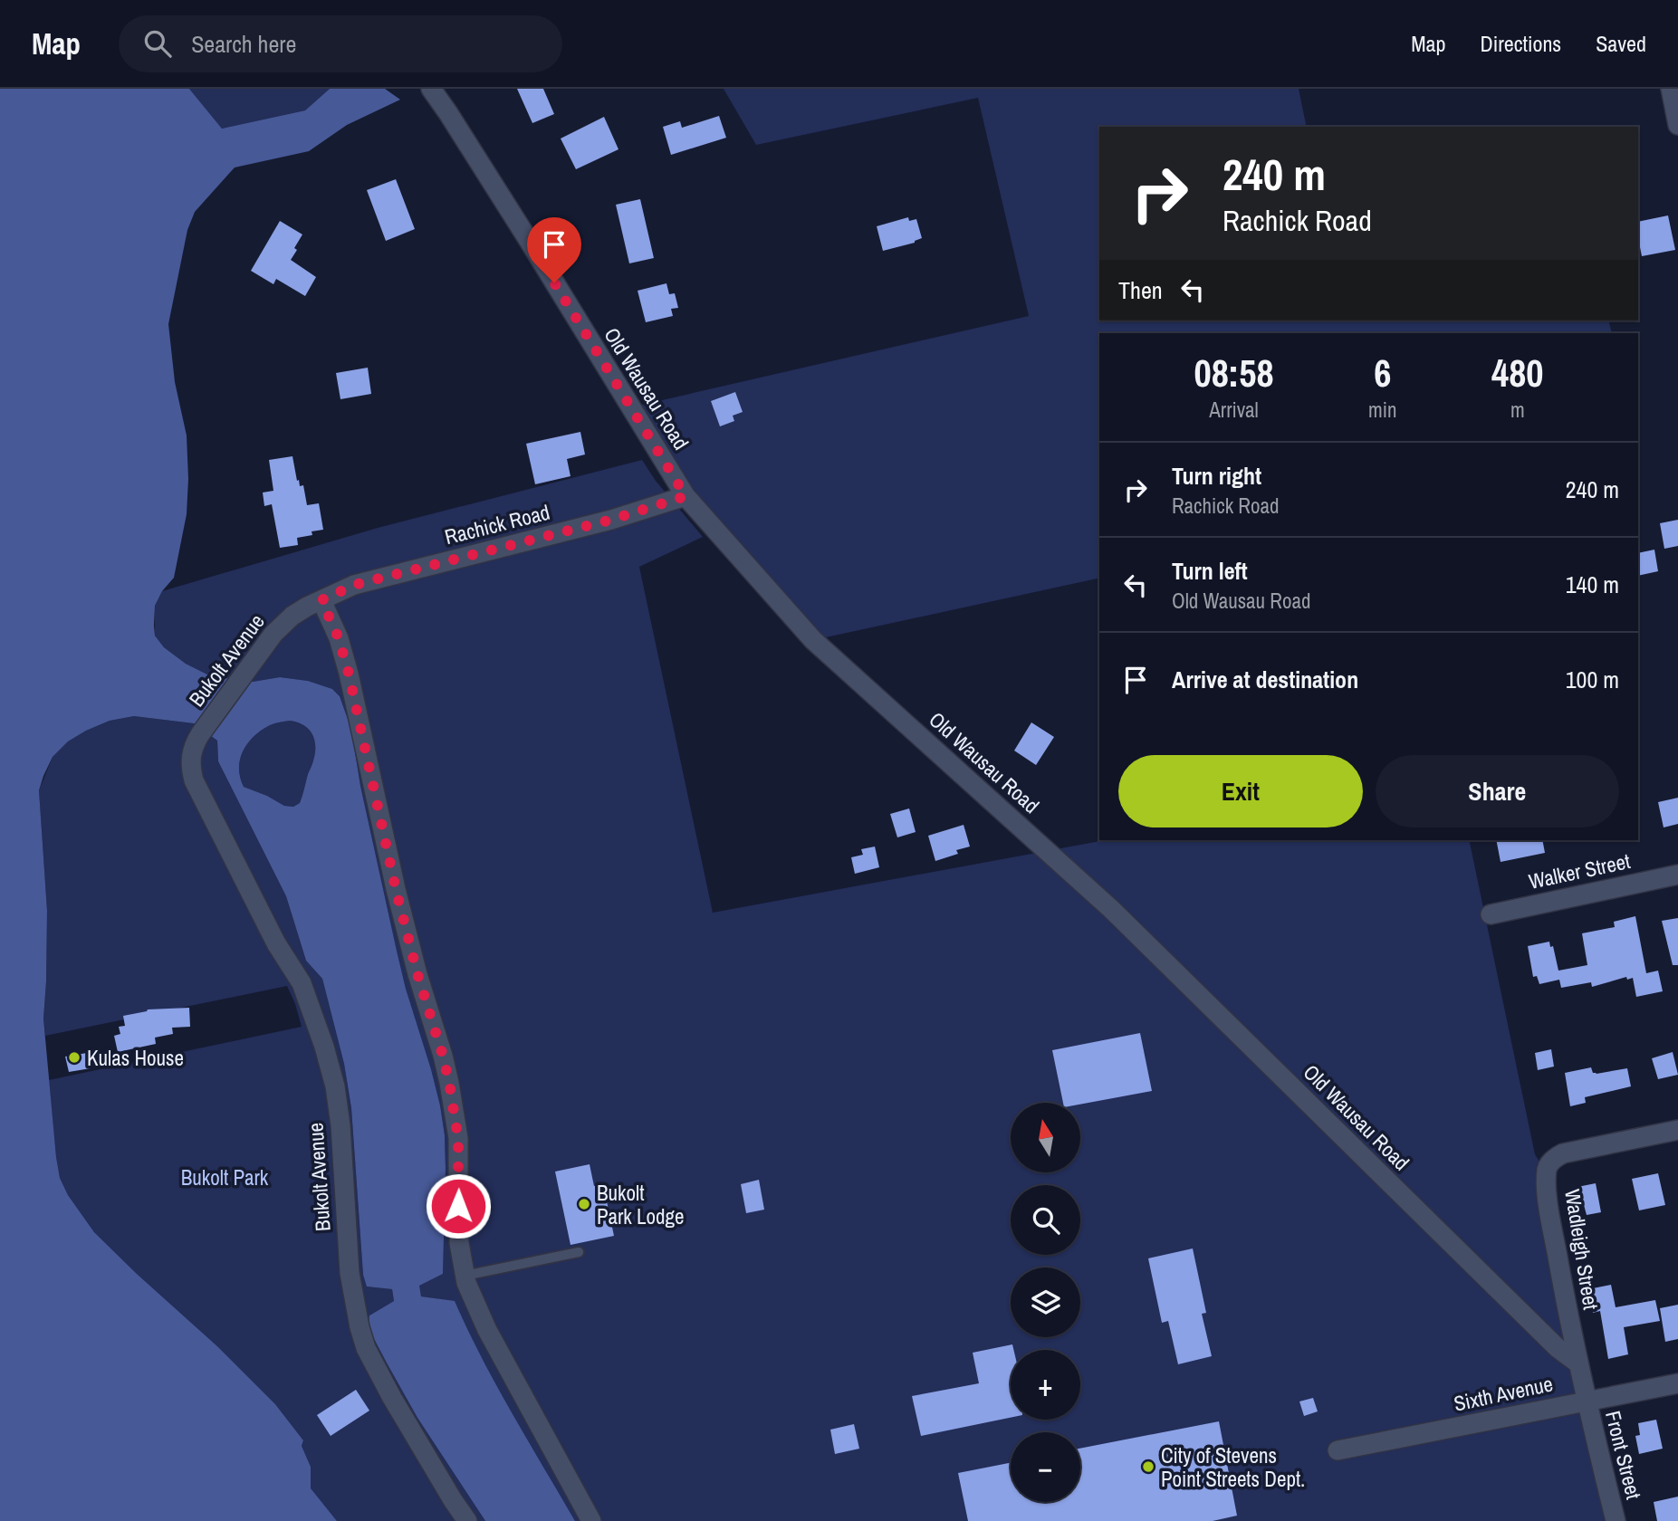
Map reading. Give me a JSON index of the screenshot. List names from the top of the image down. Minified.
{"streets":{"street":["Old Wausau Road","Rachick Road","Bukolt Avenue","Walker Street","Wadleigh Street","Sixth Avenue","Front Street"]},"crossings":[["Old Wausau Road","Rachick Road"],["Old Wausau Road","Wadleigh Street"],["Rachick Road","Bukolt Avenue"],["Sixth Avenue","Front Street"]],"parks":["Bukolt Park"],"places":["Kulas House","Bukolt Park Lodge","City of Stevens Point Streets Dept."],"north":"top","page":{"header":"Map","search":"Search here","nav":["Map","Directions","Saved"],"turn":["240 m","Rachick Road"],"then":"Then","eta":["08:58","Arrival","6","min","480","m"],"list":[{"name":"Turn right","note":"Rachick Road","value":"240 m"},{"name":"Turn left","note":"Old Wausau Road","value":"140 m"},{"name":"Arrive at destination","value":"100 m"}],"buttons":["Exit","Share"],"map_buttons":["+","−"]}}
